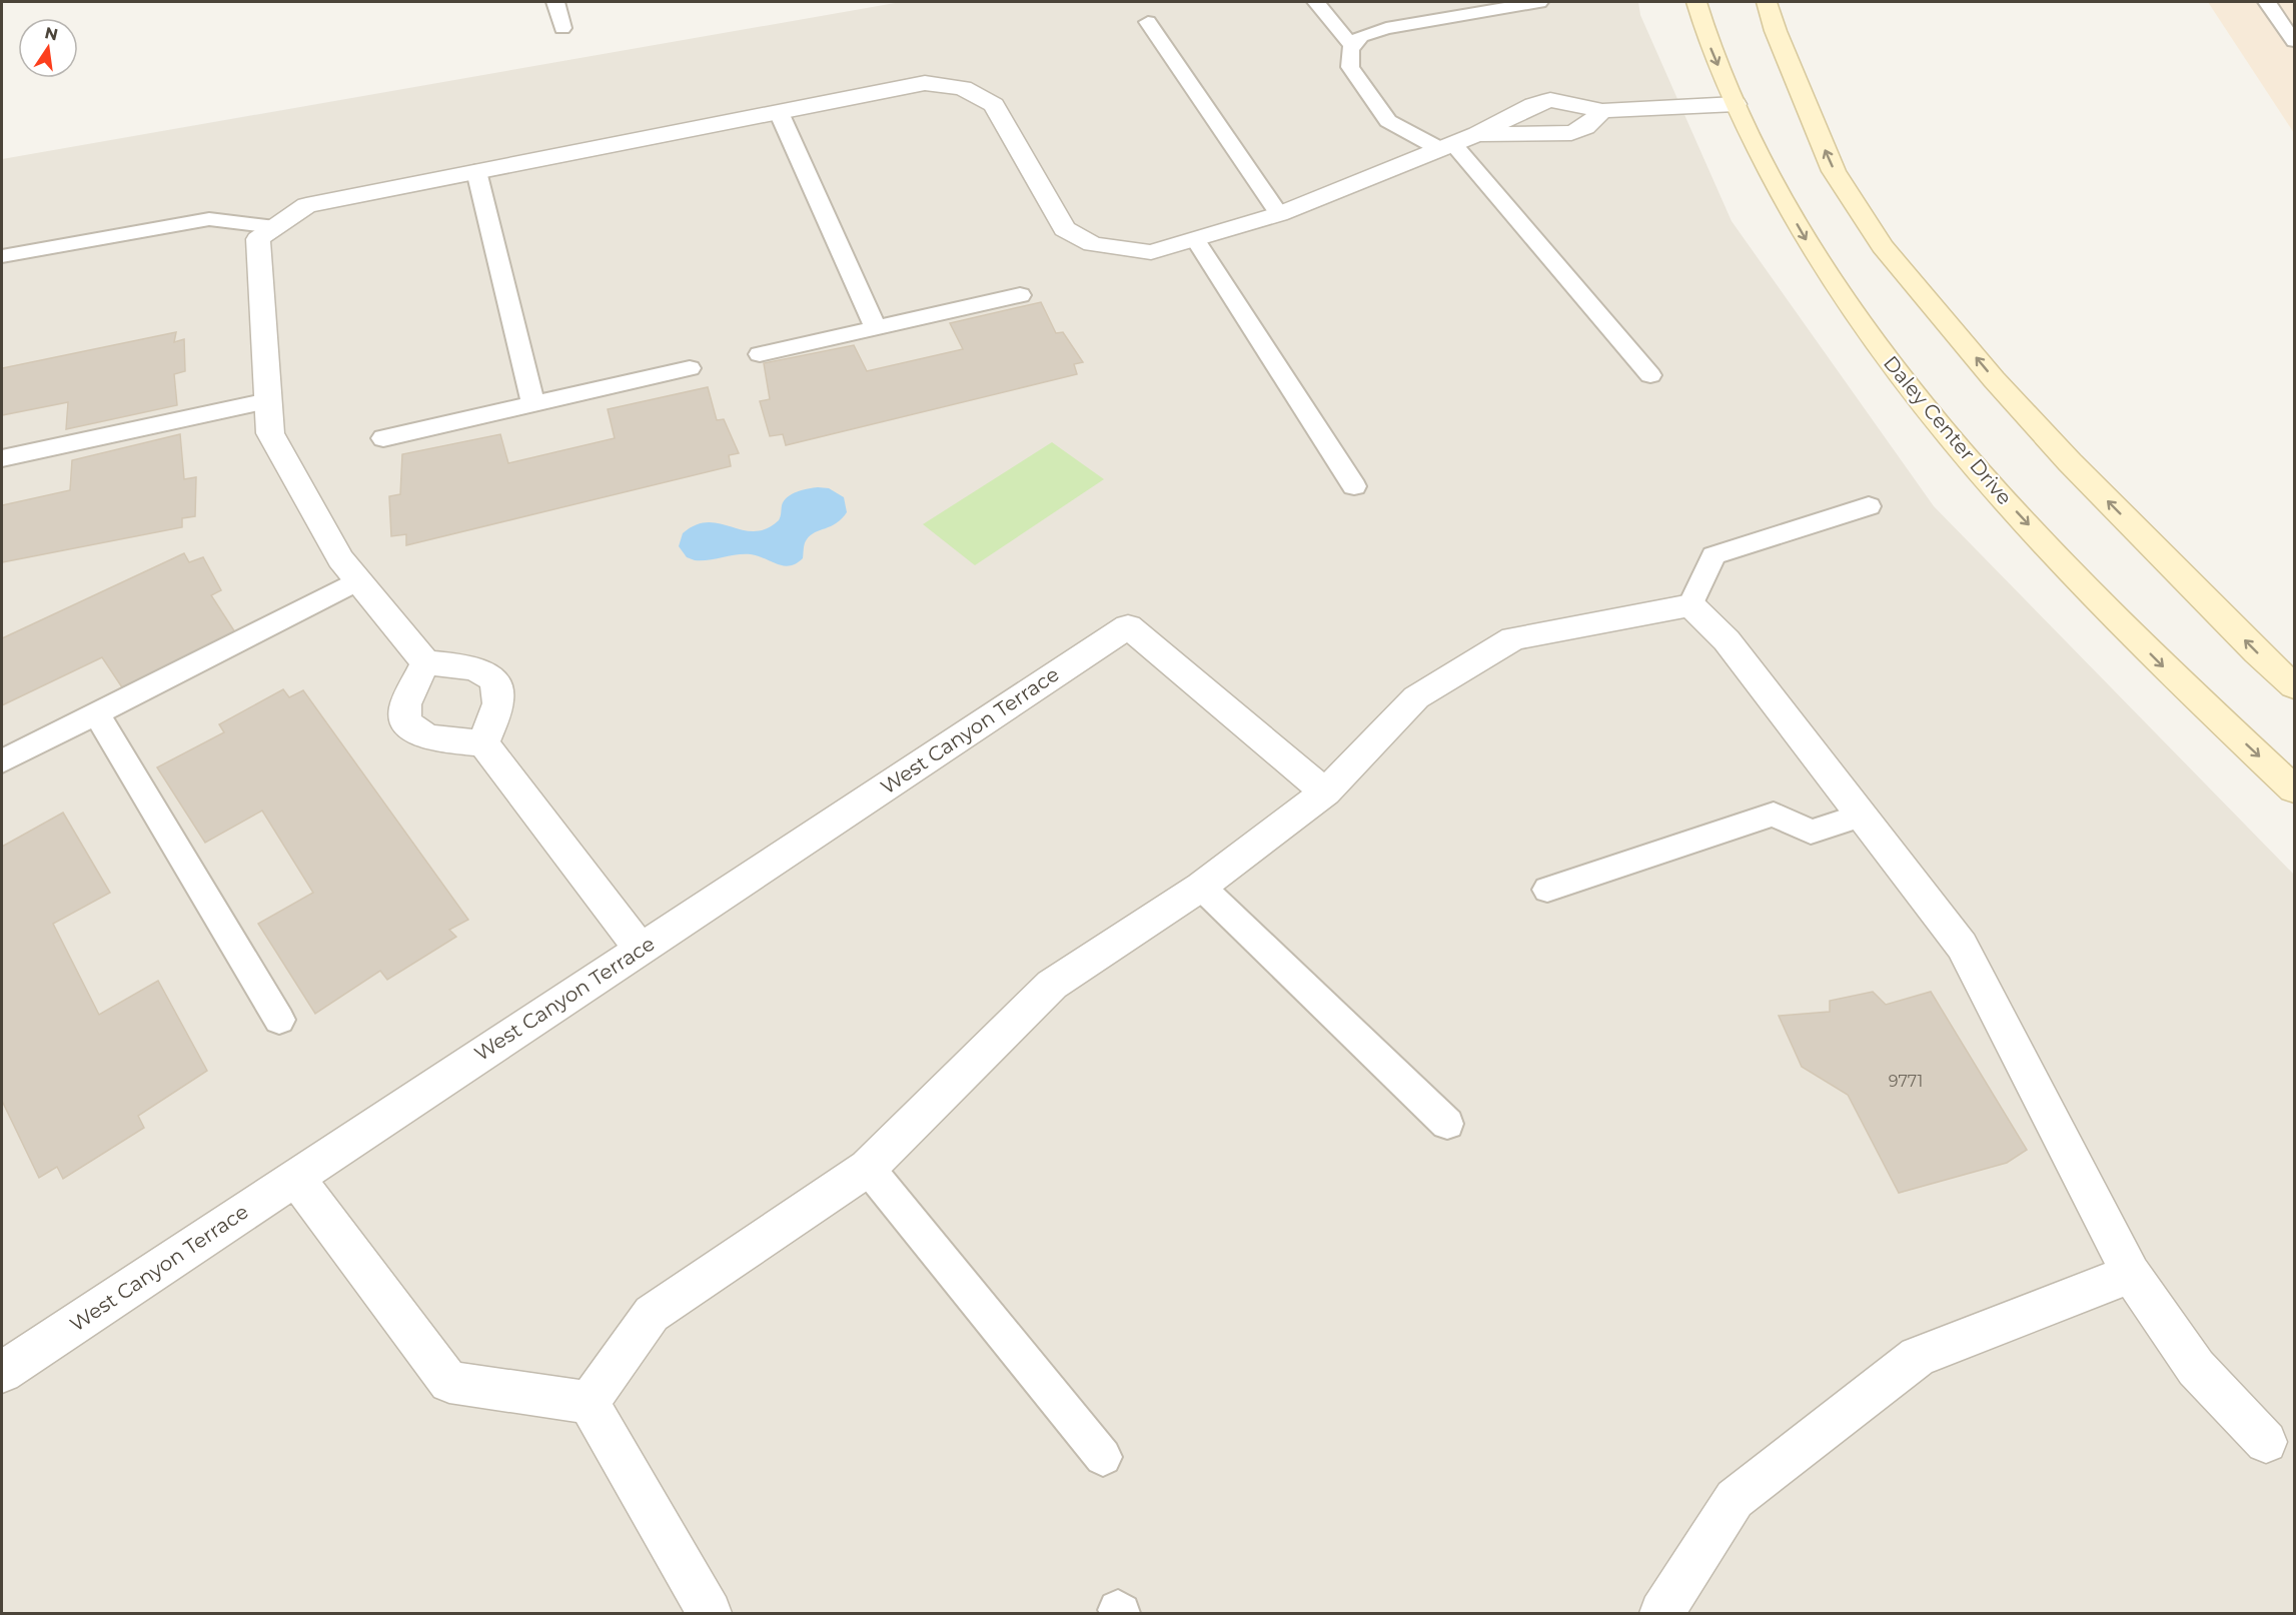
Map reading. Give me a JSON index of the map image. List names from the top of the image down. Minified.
{"streets":{"main road":["Daley Center Drive"],"street":["West Canyon Terrace"]},"house_numbers":["9771"],"north":"top"}
